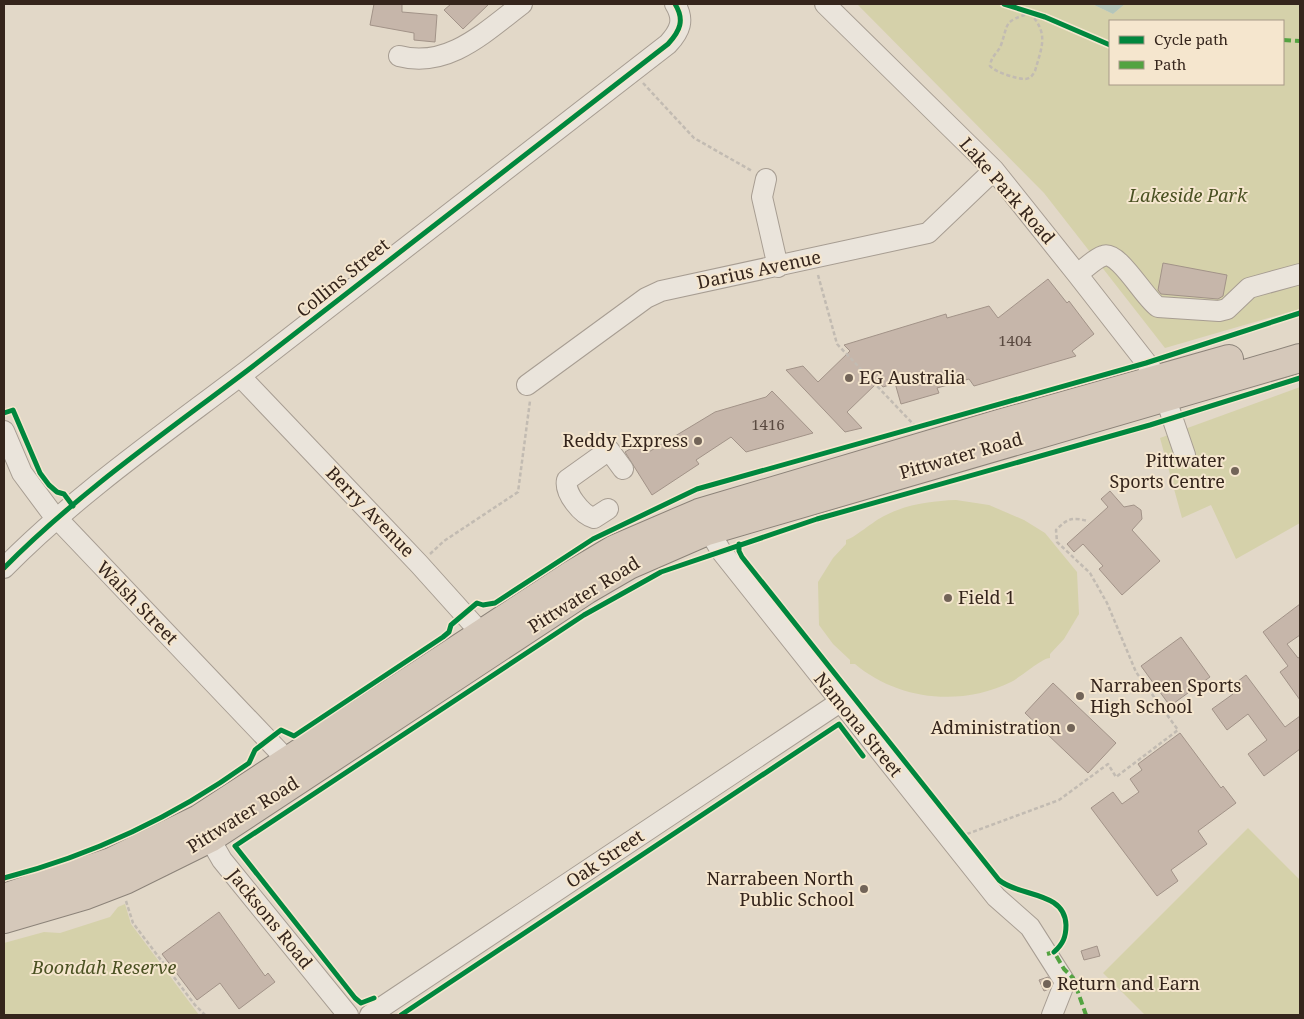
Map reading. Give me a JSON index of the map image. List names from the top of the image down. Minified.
{"streets":{"highway":["Pittwater Road"],"street":["Lake Park Road","Darius Avenue","Collins Street","Berry Avenue","Walsh Street","Namona Street","Oak Street","Jacksons Road"]},"crossings":[["Lake Park Road","Darius Avenue"],["Lake Park Road","Pittwater Road"],["Collins Street","Berry Avenue"],["Collins Street","Walsh Street"],["Pittwater Road","Berry Avenue"],["Pittwater Road","Walsh Street"],["Pittwater Road","Namona Street"],["Pittwater Road","Jacksons Road"],["Namona Street","Oak Street"]],"parks":["Lakeside Park","Boondah Reserve"],"places":["EG Australia","Reddy Express","Pittwater Sports Centre","Field 1","Narrabeen Sports High School","Administration","Narrabeen North Public School","Return and Earn"],"house_numbers":["1404","1416"],"legend":["Cycle path","Path"]}
